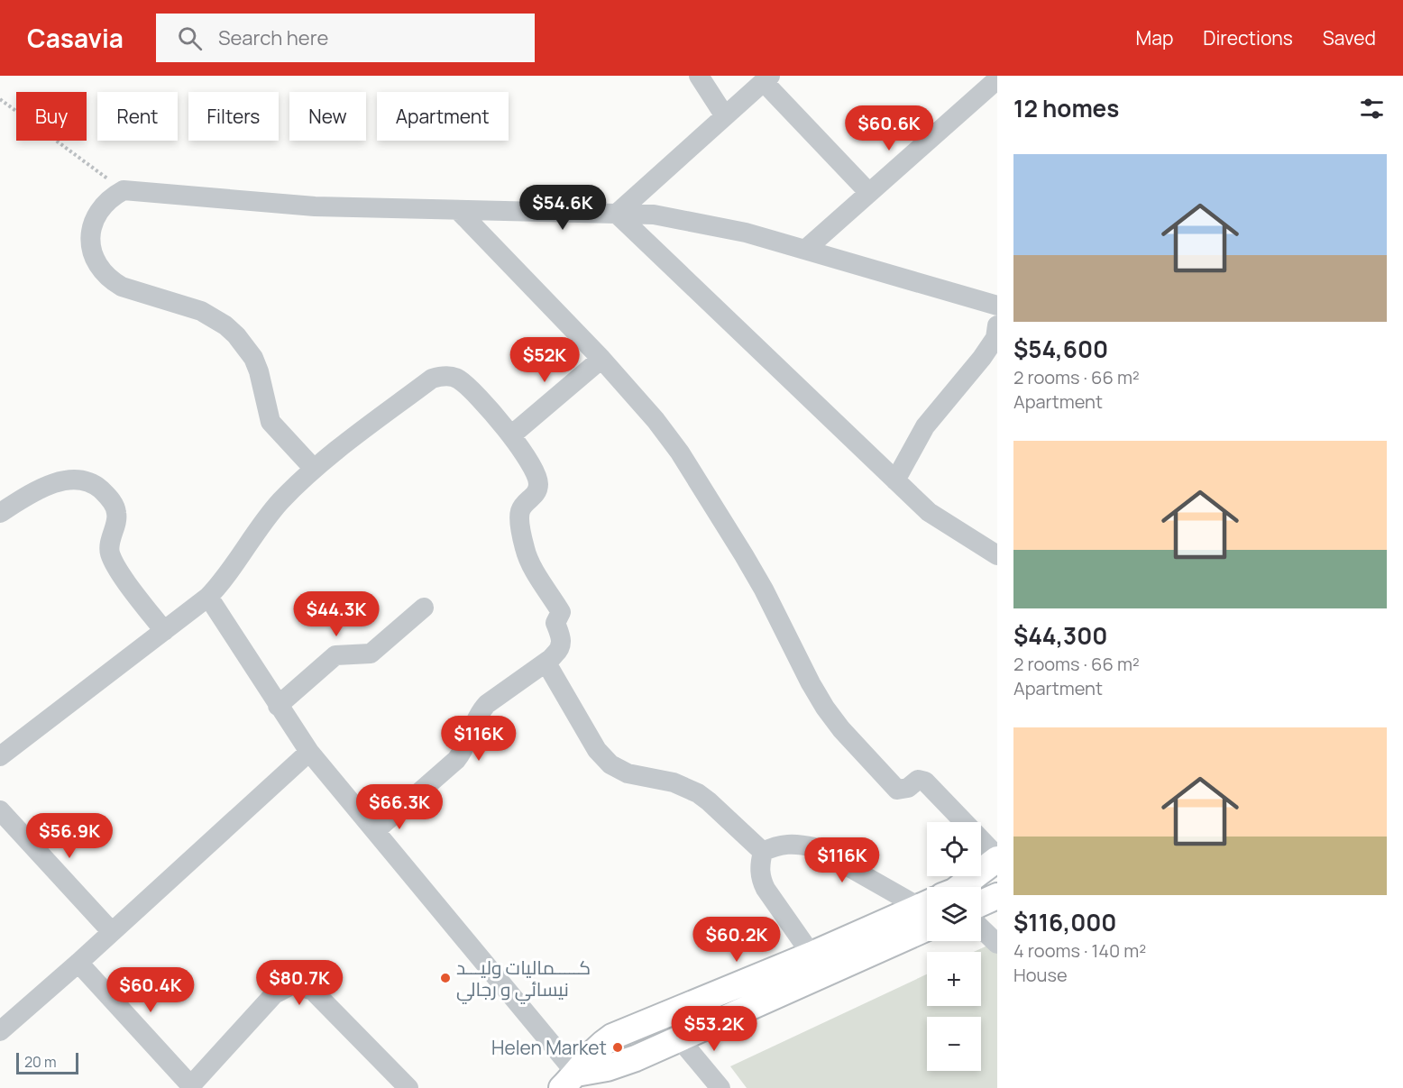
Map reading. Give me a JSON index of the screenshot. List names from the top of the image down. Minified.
{"places":["كـــــمالیات ولیـــد نیسائي و رجالي","Helen Market"],"scale_bar":"20 m","page":{"header":"Casavia","search":"Search here","nav":["Map","Directions","Saved"],"heading":"12 homes","chip":["Buy","Rent","Filters","New","Apartment"],"price":["$60.6K","$54.6K","$52K","$44.3K","$116K","$66.3K","$56.9K","$116K","$60.2K","$80.7K","$60.4K","$53.2K"],"list":[{"name":"$54,600","note":"2 rooms · 66 m² · Apartment"},{"name":"$44,300","note":"2 rooms · 66 m² · Apartment"},{"name":"$116,000","note":"4 rooms · 140 m² · House"}],"map_buttons":["+","−"],"scale":"20 m"}}
